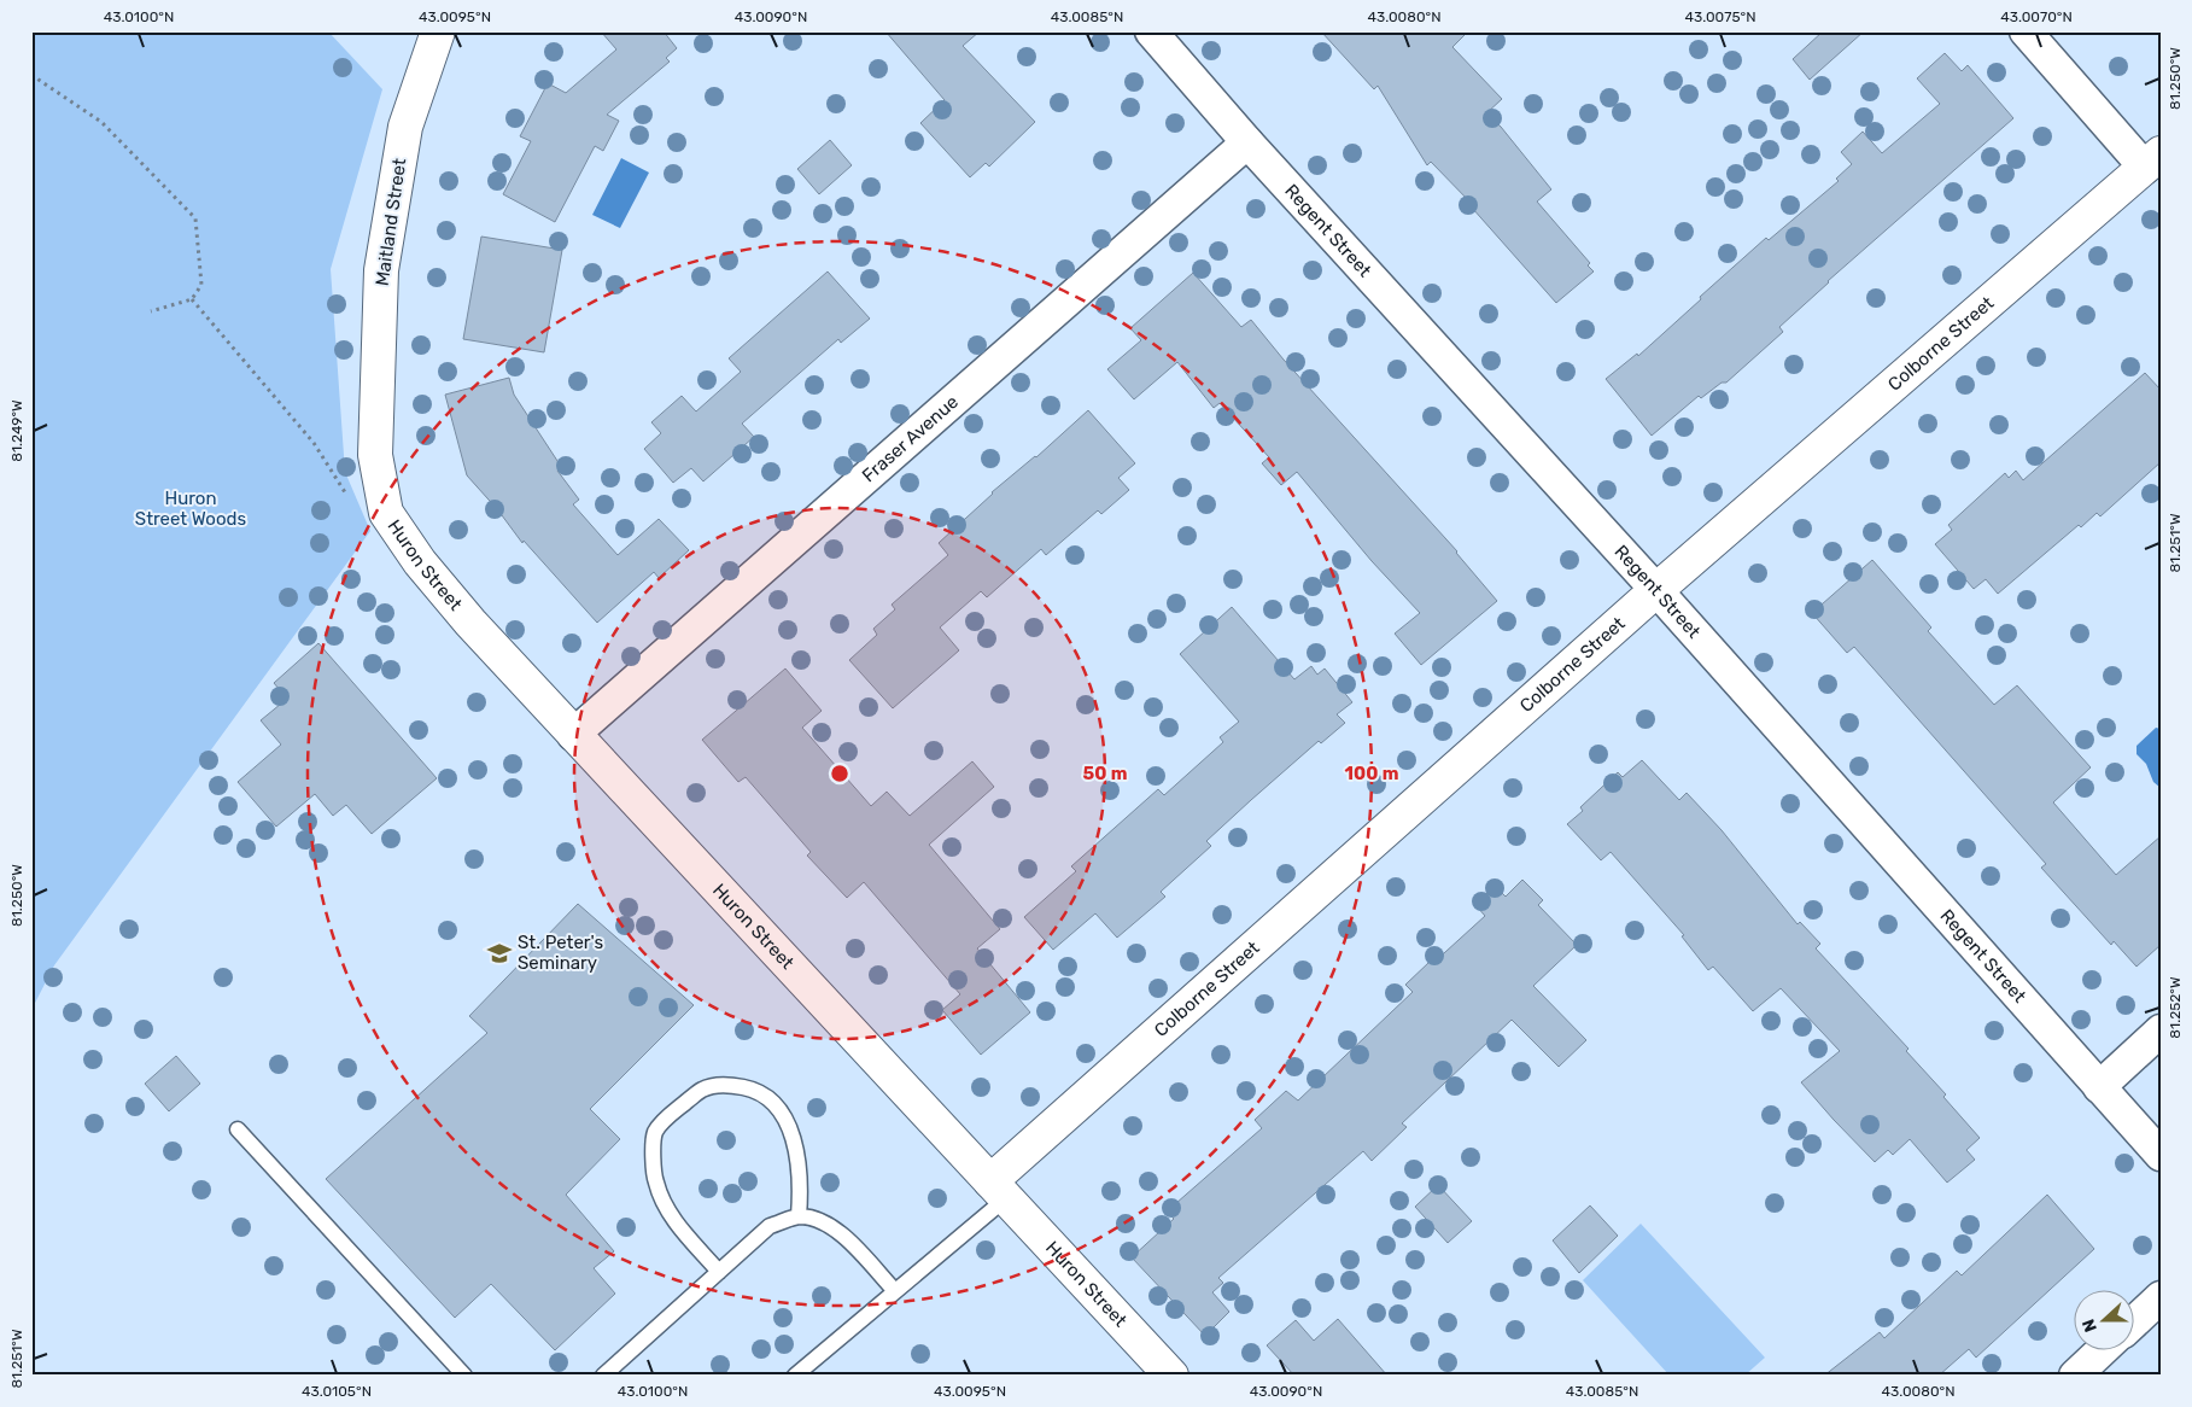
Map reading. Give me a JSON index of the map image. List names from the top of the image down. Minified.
{"streets":{"street":["Maitland Street","Regent Street","Colborne Street","Fraser Avenue","Huron Street"]},"crossings":[["Maitland Street","Huron Street"],["Regent Street","Colborne Street"],["Regent Street","Fraser Avenue"],["Colborne Street","Huron Street"],["Fraser Avenue","Huron Street"]],"parks":["Huron Street Woods"],"places":{"school or university":["St. Peter's Seminary"]},"north":"left","coordinates":["43.0100°N","43.0095°N","43.0090°N","43.0085°N","43.0080°N","43.0075°N","43.0070°N","81.250°W","81.249°W","81.251°W","81.252°W","43.0105°N"],"rings":["50 m","100 m"]}
